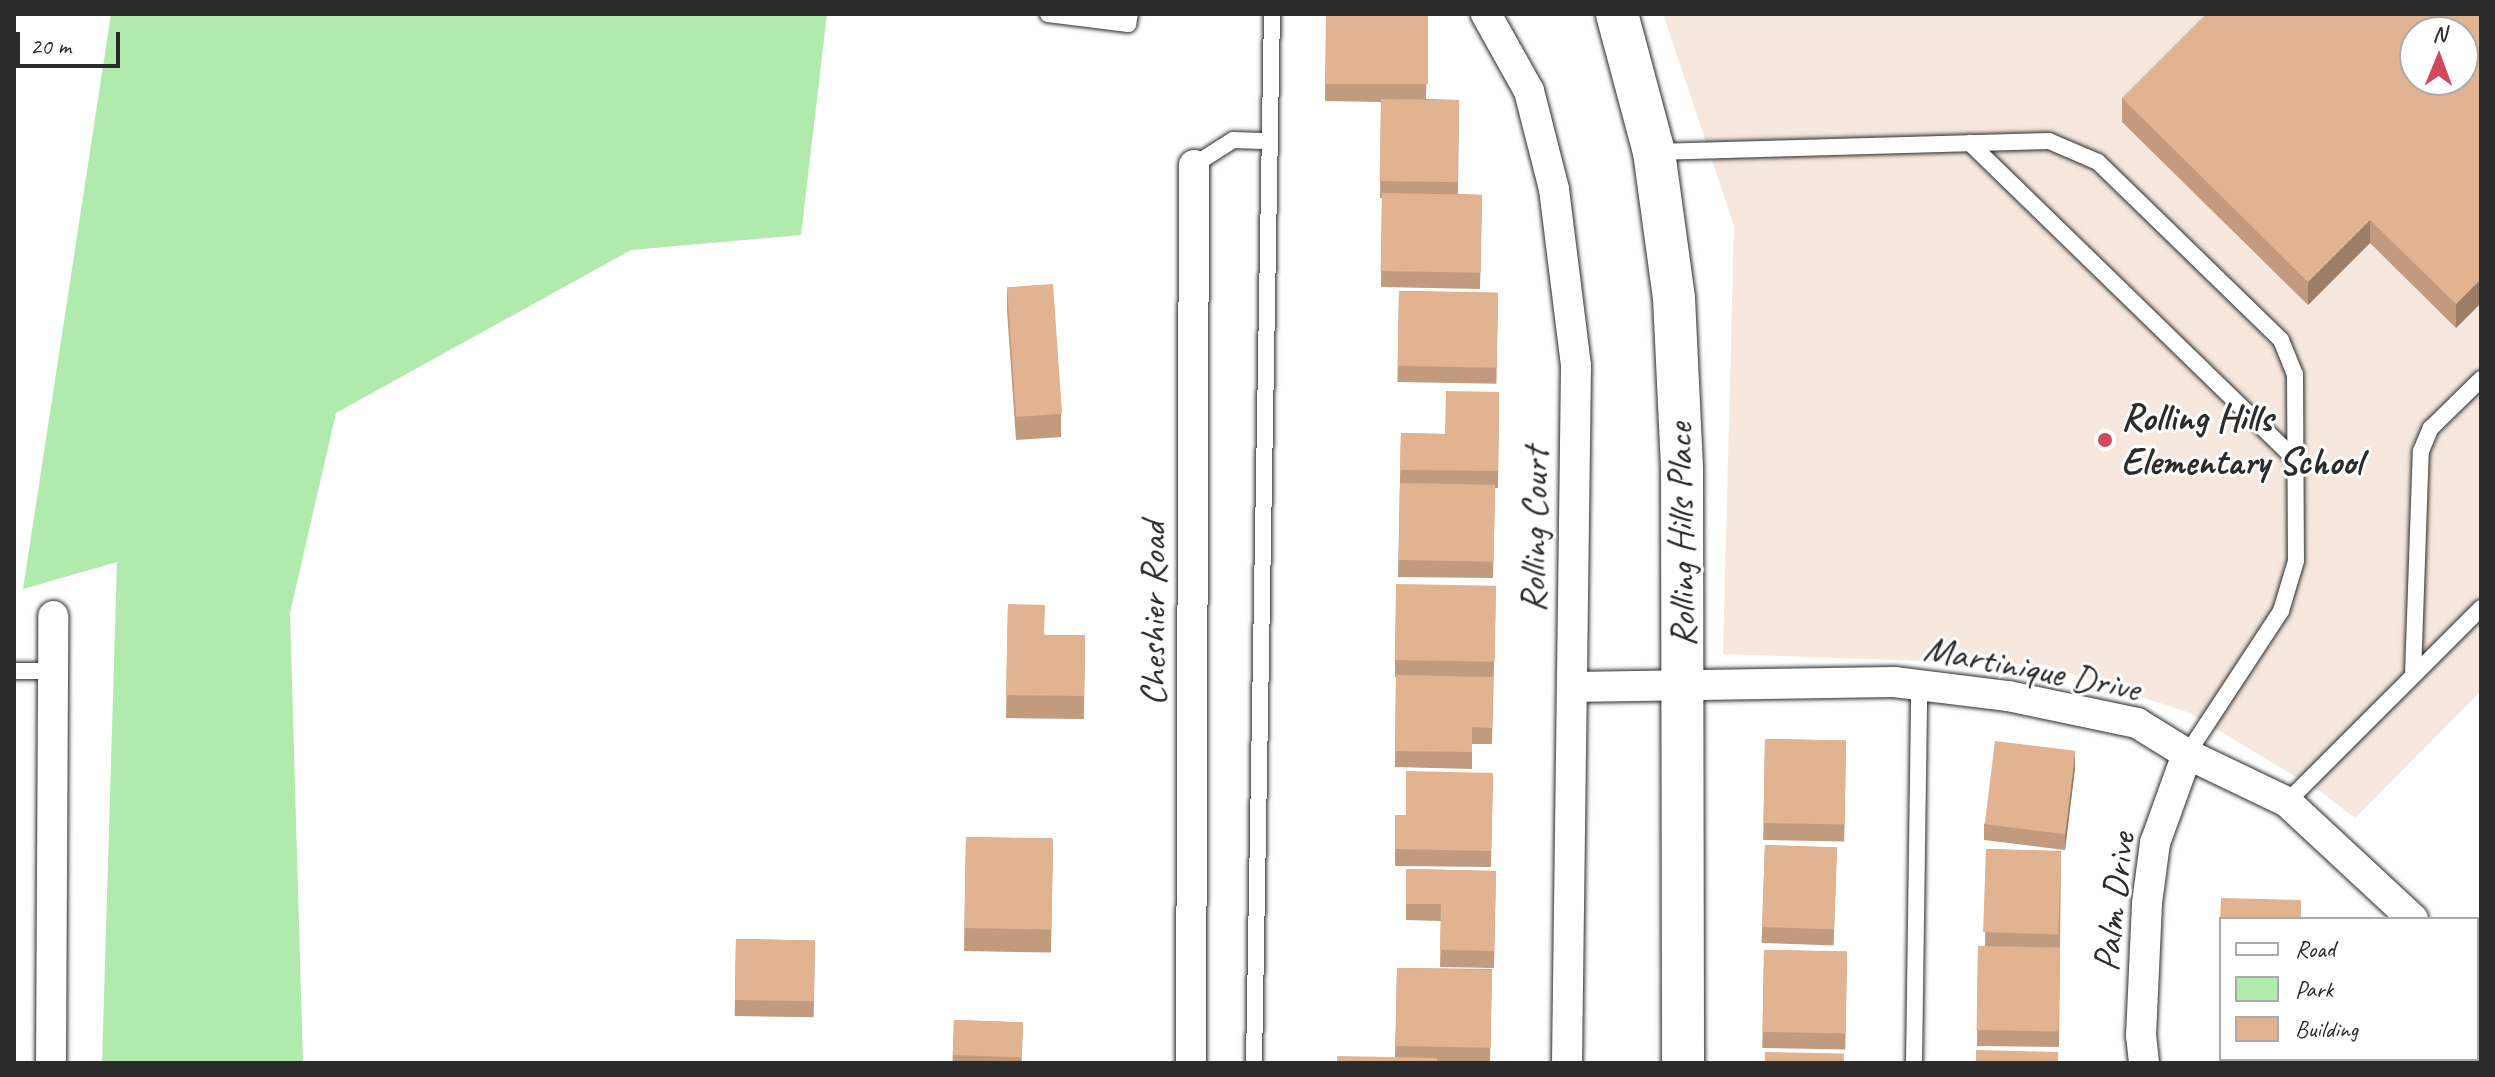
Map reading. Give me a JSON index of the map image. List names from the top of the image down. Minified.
{"streets":{"street":["Rolling Court","Rolling Hills Place","Cheshier Road","Martinique Drive","Palm Drive"]},"crossings":[["Rolling Court","Martinique Drive"],["Rolling Hills Place","Martinique Drive"],["Martinique Drive","Palm Drive"]],"places":["Rolling Hills Elementary School"],"legend":["Road","Park","Building"],"scale_bar":"20 m","north":"top"}
